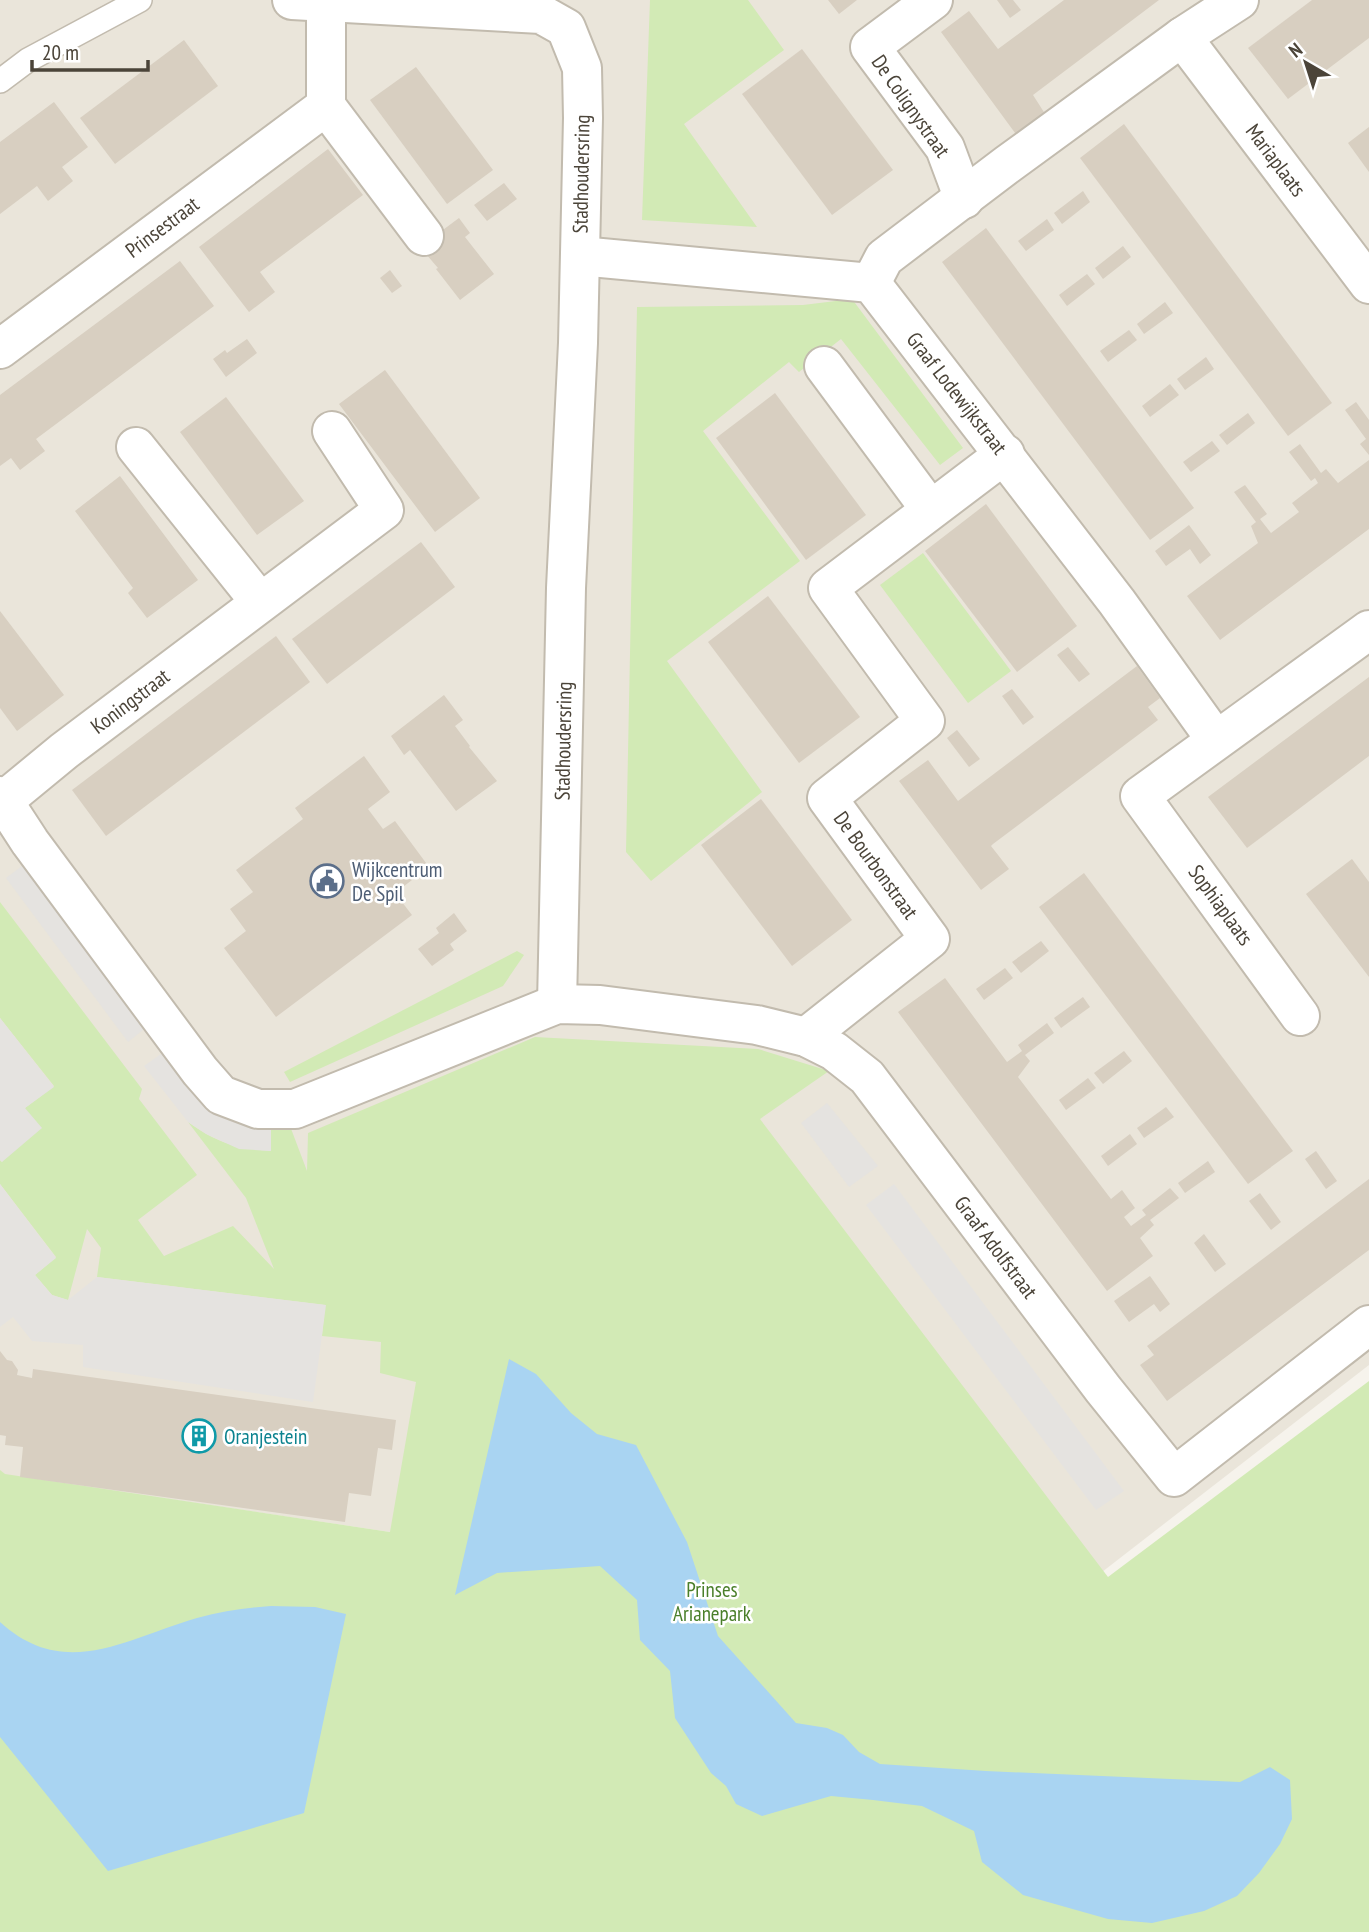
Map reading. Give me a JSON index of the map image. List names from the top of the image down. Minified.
{"streets":{"street":["De Colignystraat","Mariaplaats","Stadhoudersring","Prinsestraat","Graaf Lodewijkstraat","Koningstraat","De Bourbonstraat","Sophiaplaats","Graaf Adolfstraat"]},"crossings":[["Stadhoudersring","Graaf Adolfstraat"],["Graaf Lodewijkstraat","De Bourbonstraat"],["Graaf Lodewijkstraat","Sophiaplaats"],["De Bourbonstraat","Graaf Adolfstraat"]],"parks":["Prinses Arianepark"],"places":{"public building":["Wijkcentrum De Spil"],"building":["Oranjestein"]},"scale_bar":"20 m","north":"top left"}
